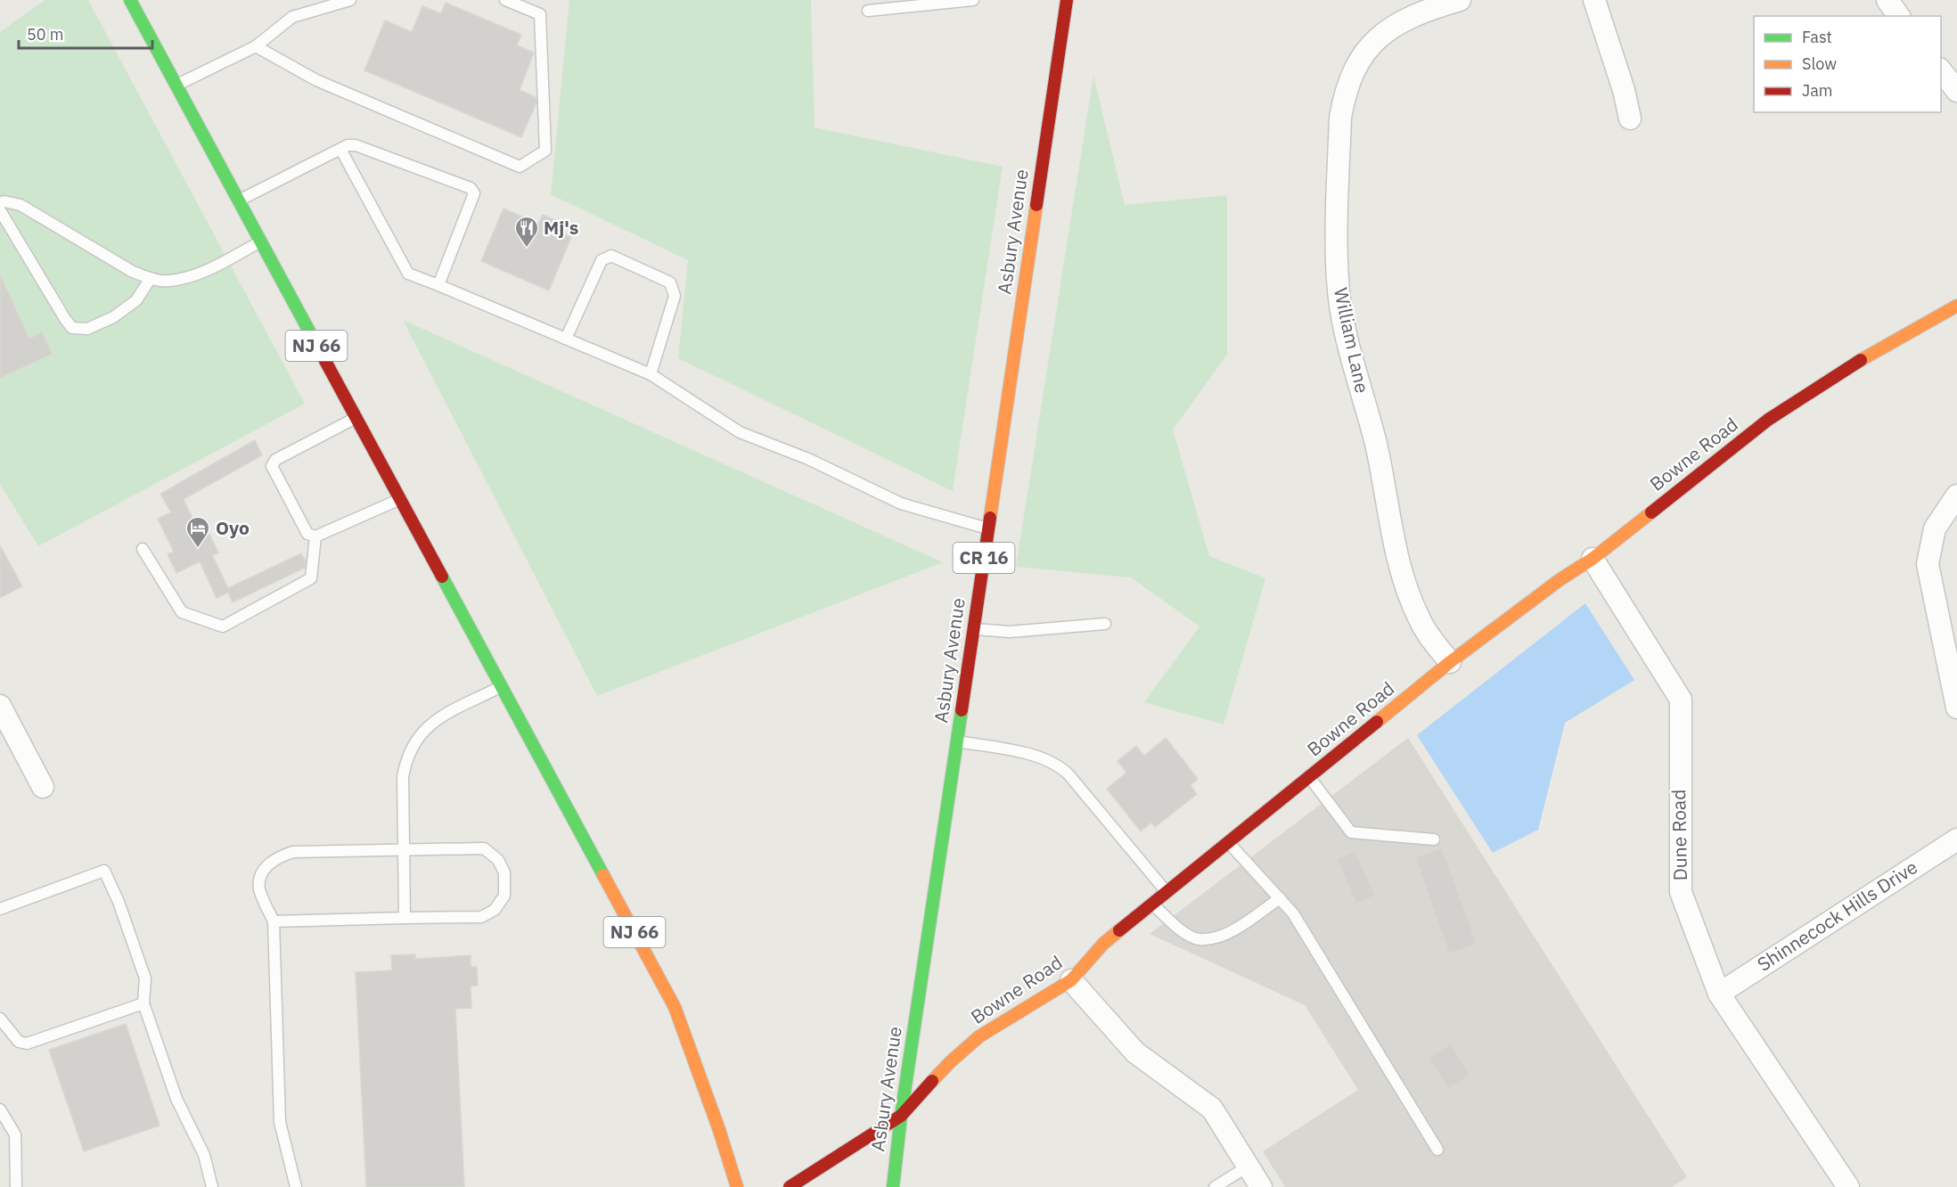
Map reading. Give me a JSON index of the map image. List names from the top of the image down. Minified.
{"streets":{"main road":["Asbury Avenue","NJ 66","Bowne Road","CR 16"],"street":["William Lane","Dune Road","Shinnecock Hills Drive"]},"crossings":[["Asbury Avenue","Bowne Road"],["William Lane","Bowne Road"],["Bowne Road","Dune Road"],["Dune Road","Shinnecock Hills Drive"]],"places":{"restaurant":["Mj's"],"hotel":["Oyo"]},"legend":["Fast","Slow","Jam"],"scale_bar":"50 m"}
